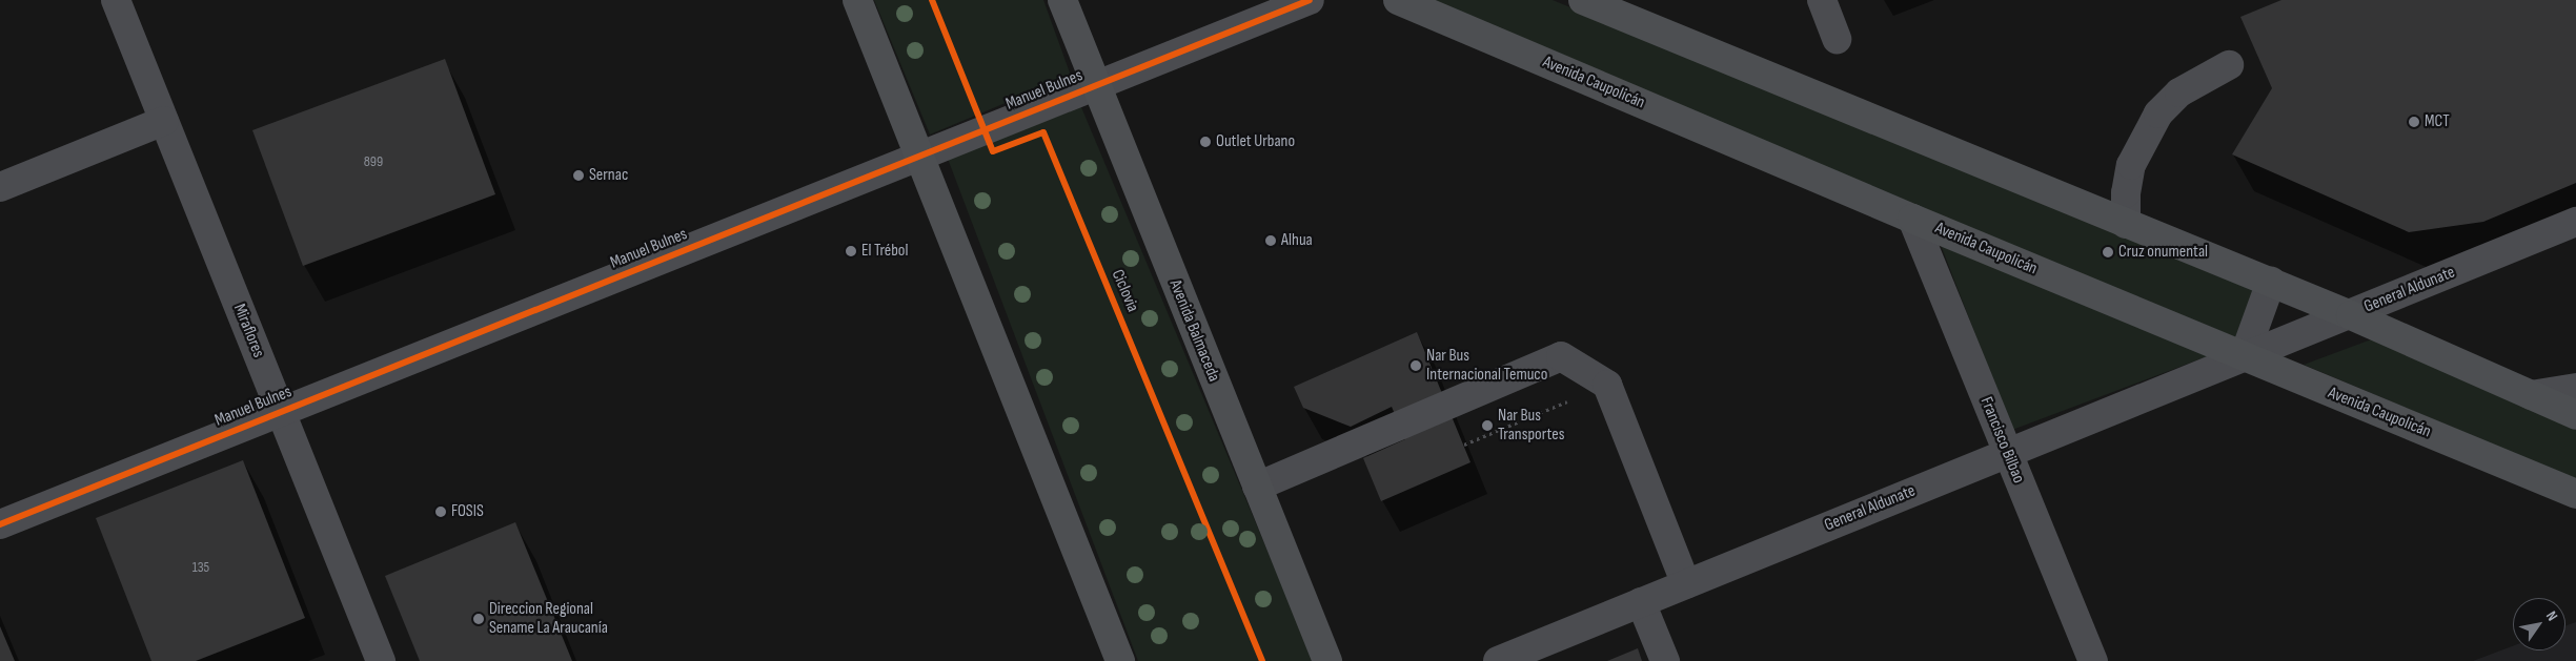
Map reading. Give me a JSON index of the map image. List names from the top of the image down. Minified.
{"streets":{"main road":["Avenida Caupolicán","Avenida Balmaceda"],"street":["Manuel Bulnes","General Aldunate","Miraflores","Francisco Bilbao"],"cycle path":["Ciclovia"]},"crossings":[["Avenida Caupolicán","General Aldunate"],["Avenida Caupolicán","Francisco Bilbao"],["Manuel Bulnes","Miraflores"],["Manuel Bulnes","Avenida Balmaceda"],["General Aldunate","Francisco Bilbao"]],"places":["MCT","Outlet Urbano","Sernac","Alhua","El Trébol","Cruz onumental","Nar Bus Internacional Temuco","Nar Bus Transportes","FOSIS","Direccion Regional Sename La Araucanía"],"house_numbers":["899","135"],"north":"top right"}
